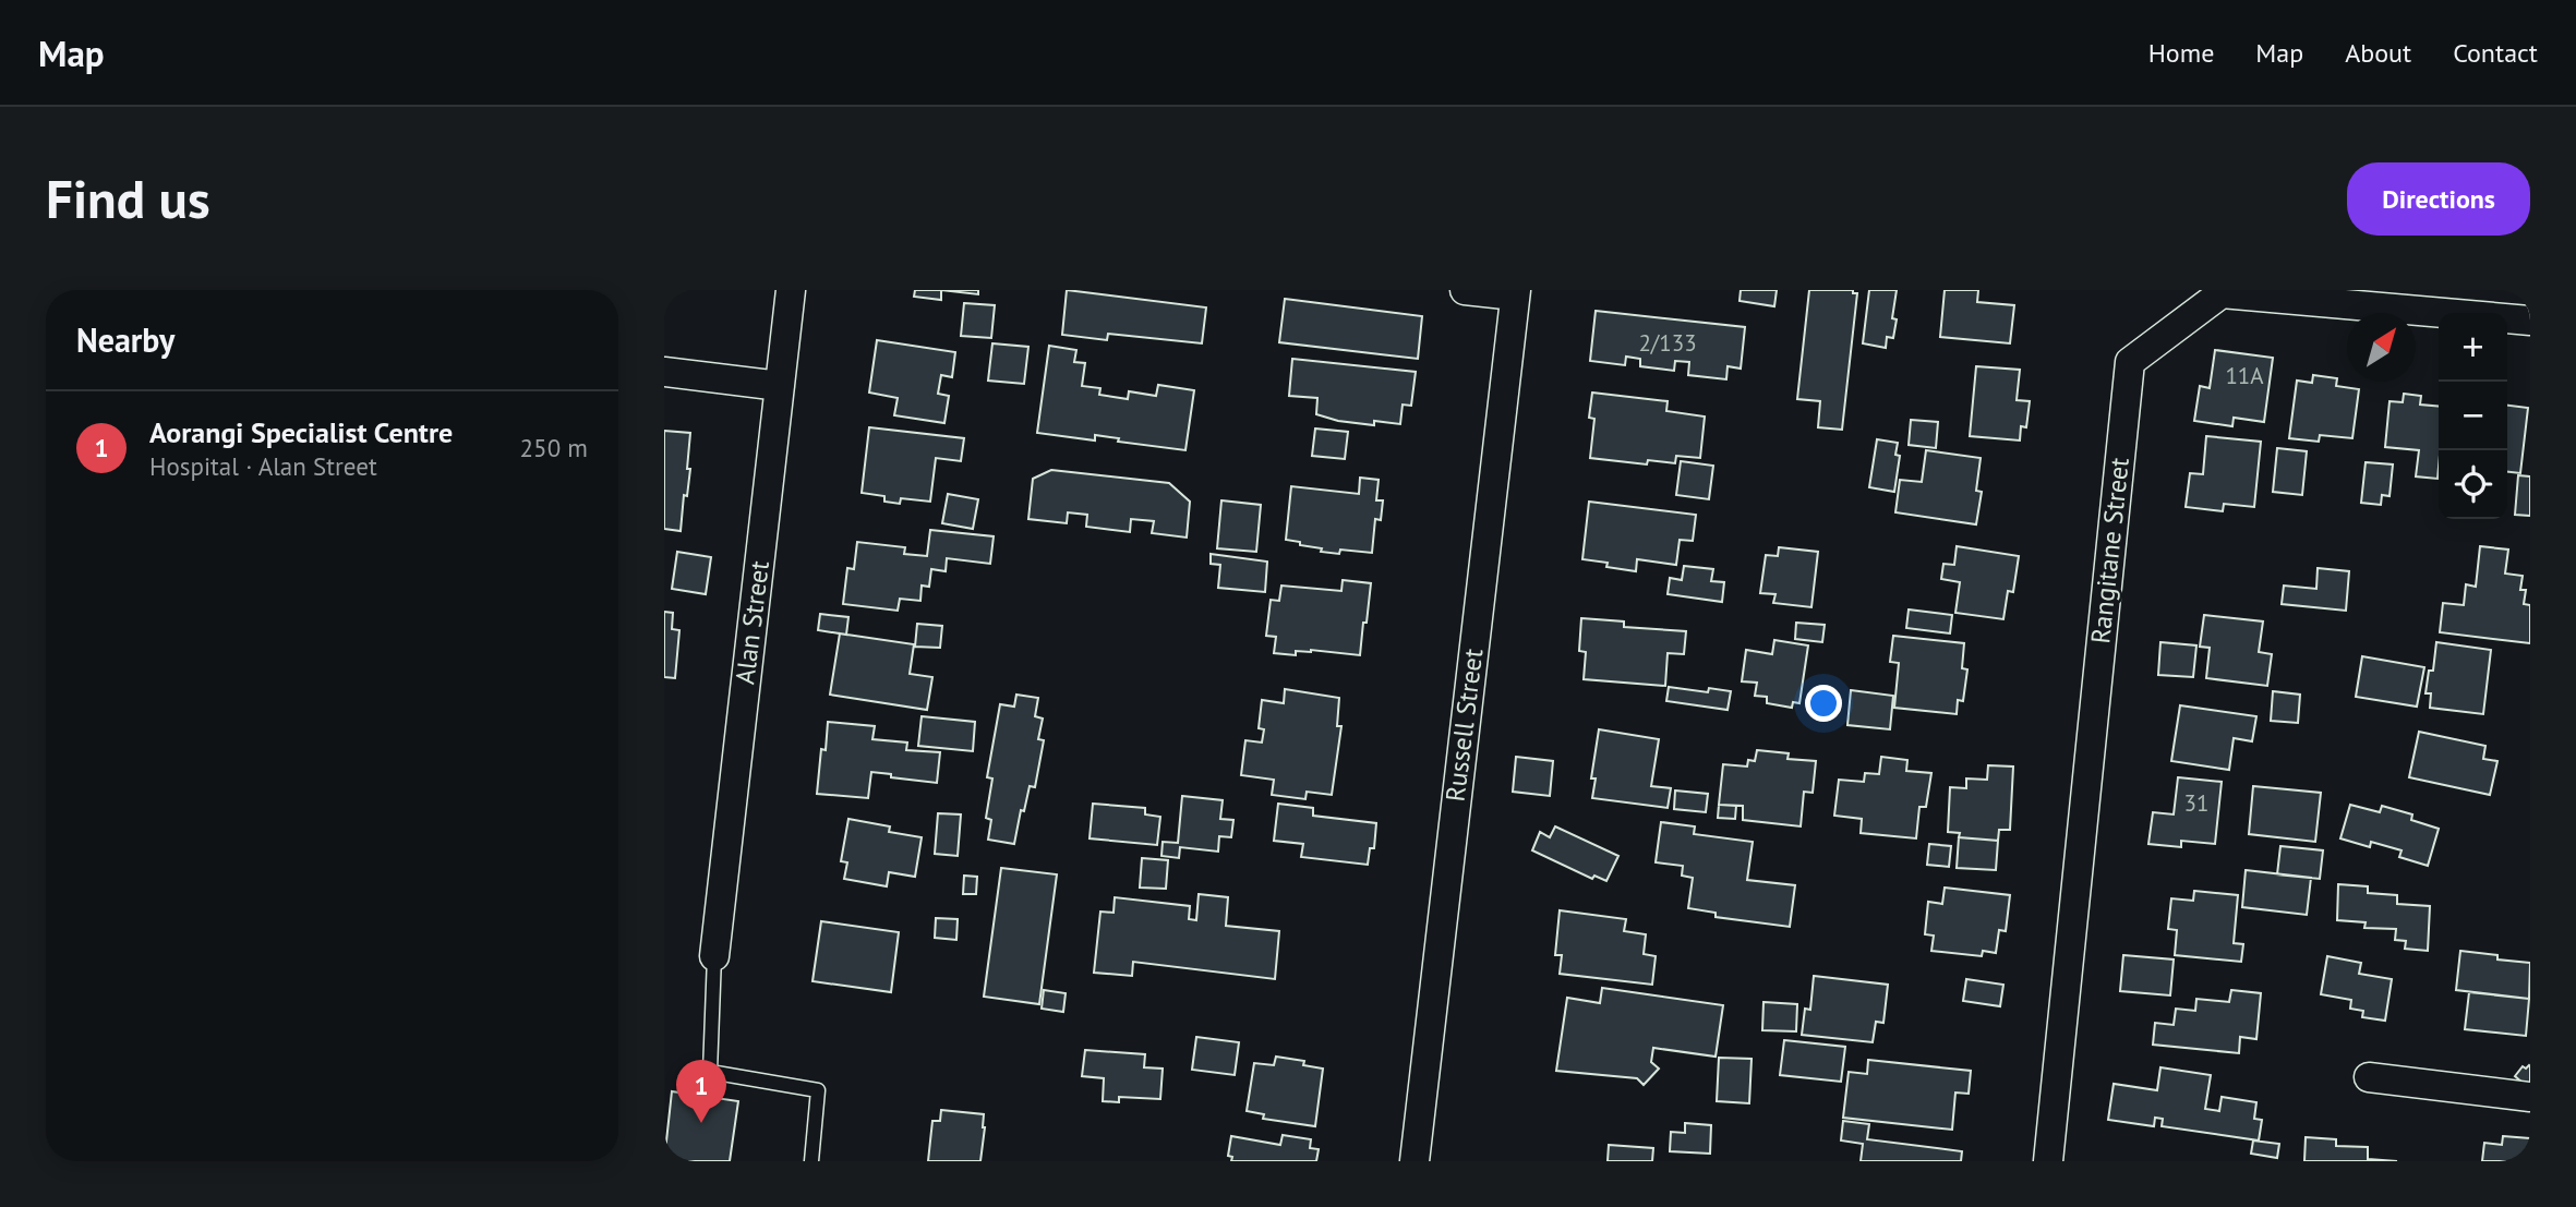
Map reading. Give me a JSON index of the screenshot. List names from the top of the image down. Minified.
{"streets":{"street":["Rangitane Street","Alan Street","Russell Street"]},"house_numbers":["2/133","11A","31"],"north":"top right","page":{"header":"Map","nav":["Home","Map","About","Contact"],"buttons":"Directions","title":"Find us","heading":"Nearby","map_buttons":["+","−"],"list":[{"mark":"1","name":"Aorangi Specialist Centre","note":"Hospital · Alan Street","value":"250 m"}],"pins":"1"}}
